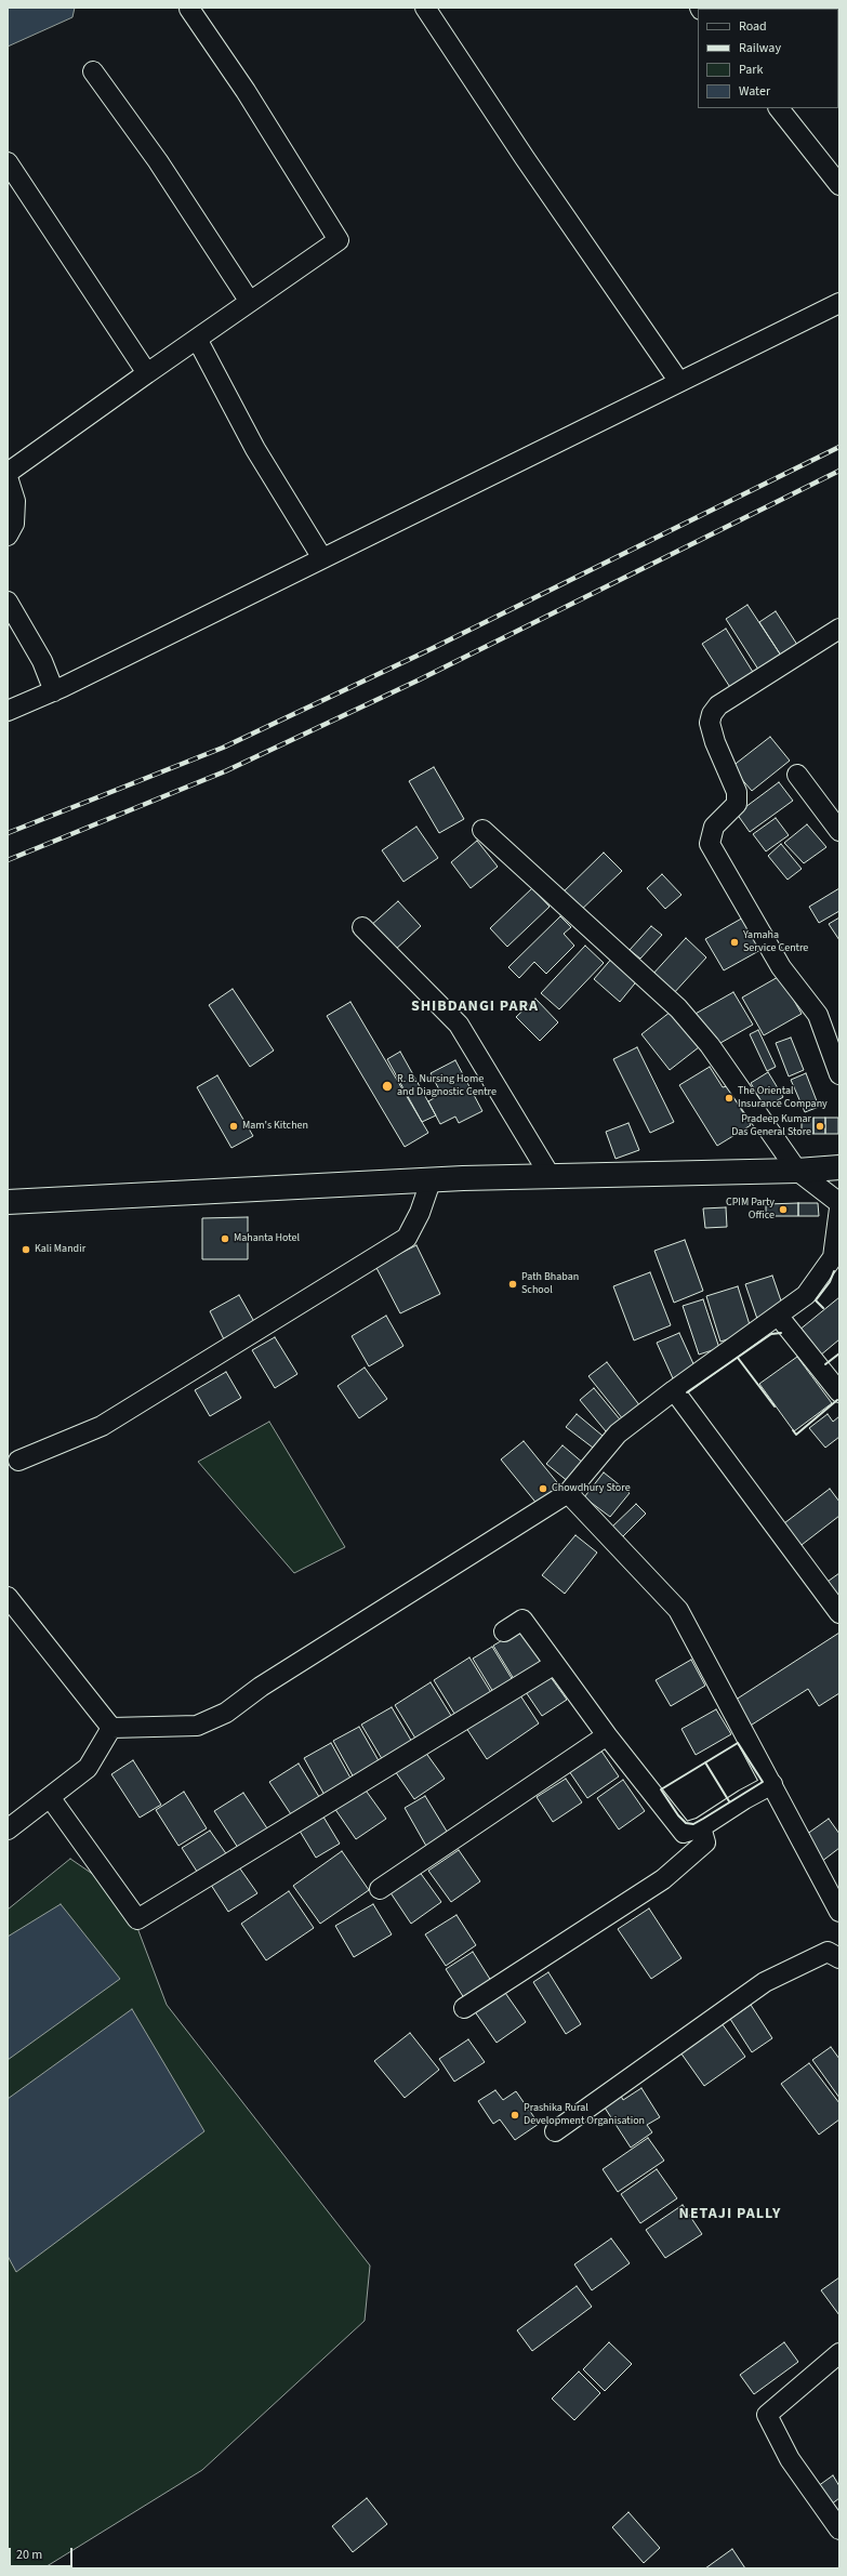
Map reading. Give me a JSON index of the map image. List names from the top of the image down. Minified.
{"districts":["SHIBDANGI PARA","NETAJI PALLY"],"places":["Yamaha Service Centre","R. B. Nursing Home and Diagnostic Centre","The Oriental Insurance Company","Mam's Kitchen","Pradeep Kumar Das General Store","CPIM Party Office","Mahanta Hotel","Kali Mandir","Path Bhaban School","Chowdhury Store","Prashika Rural Development Organisation"],"legend":["Road","Railway","Park","Water"],"scale_bar":"20 m"}
